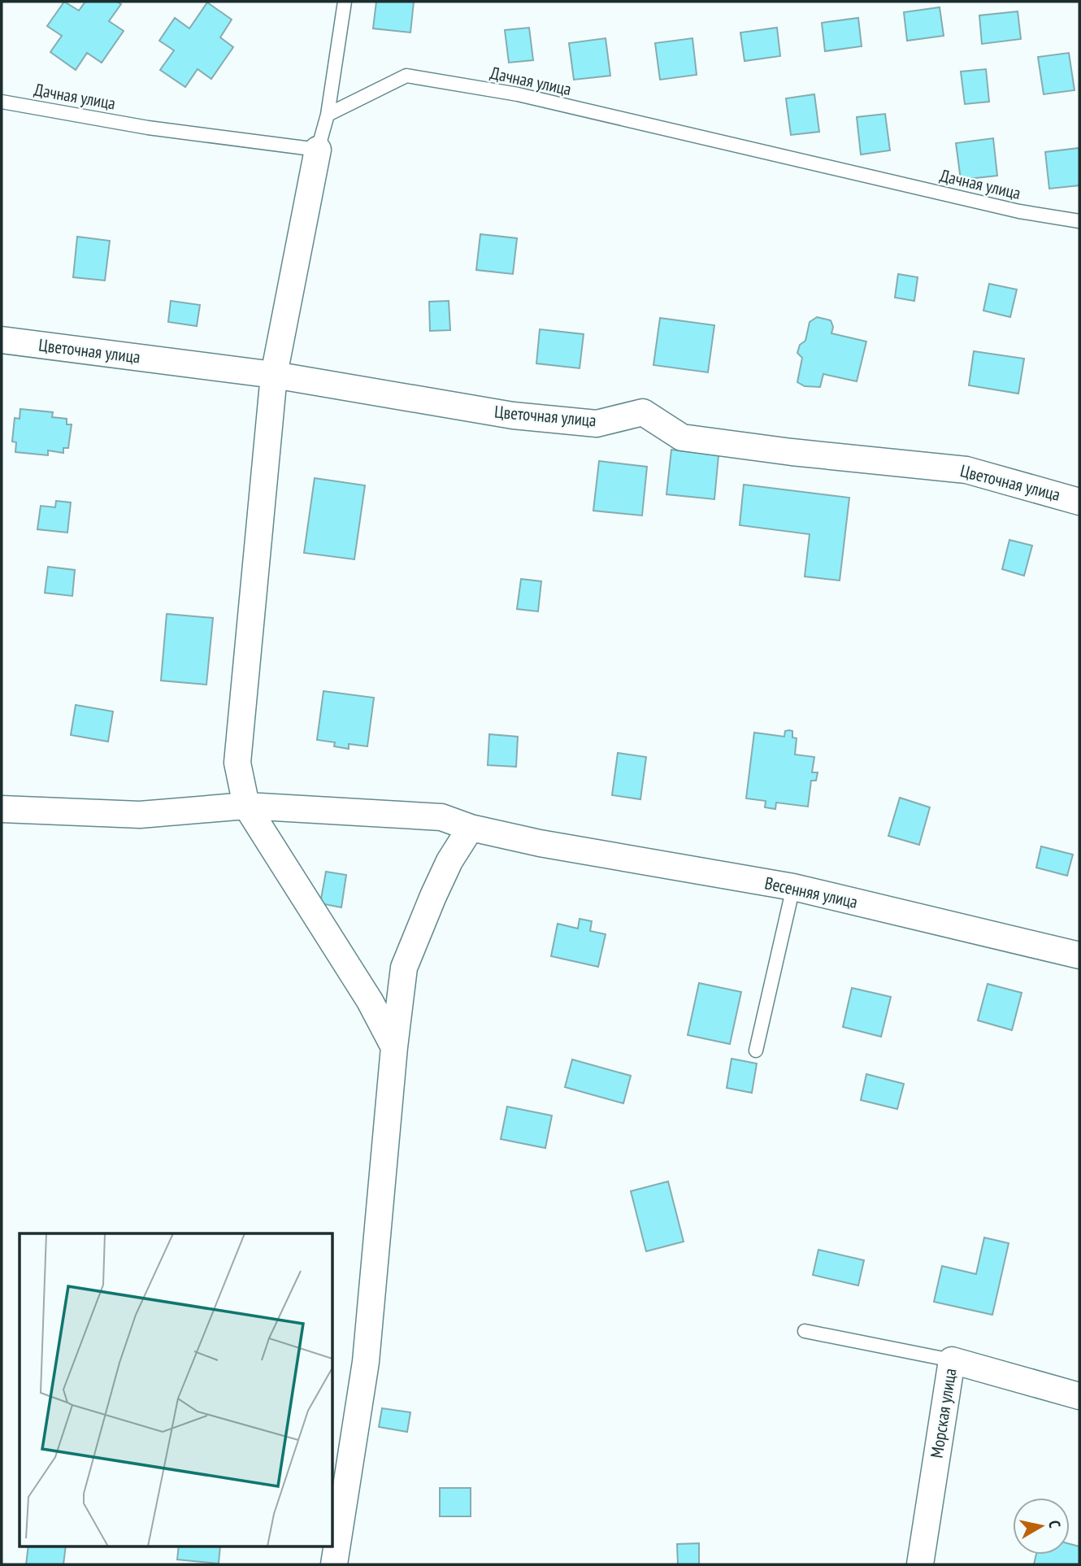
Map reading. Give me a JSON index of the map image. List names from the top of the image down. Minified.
{"streets":{"street":["Цветочная улица","Весенняя улица","Морская улица"],"lane":["Дачная улица"]},"north":"right"}
